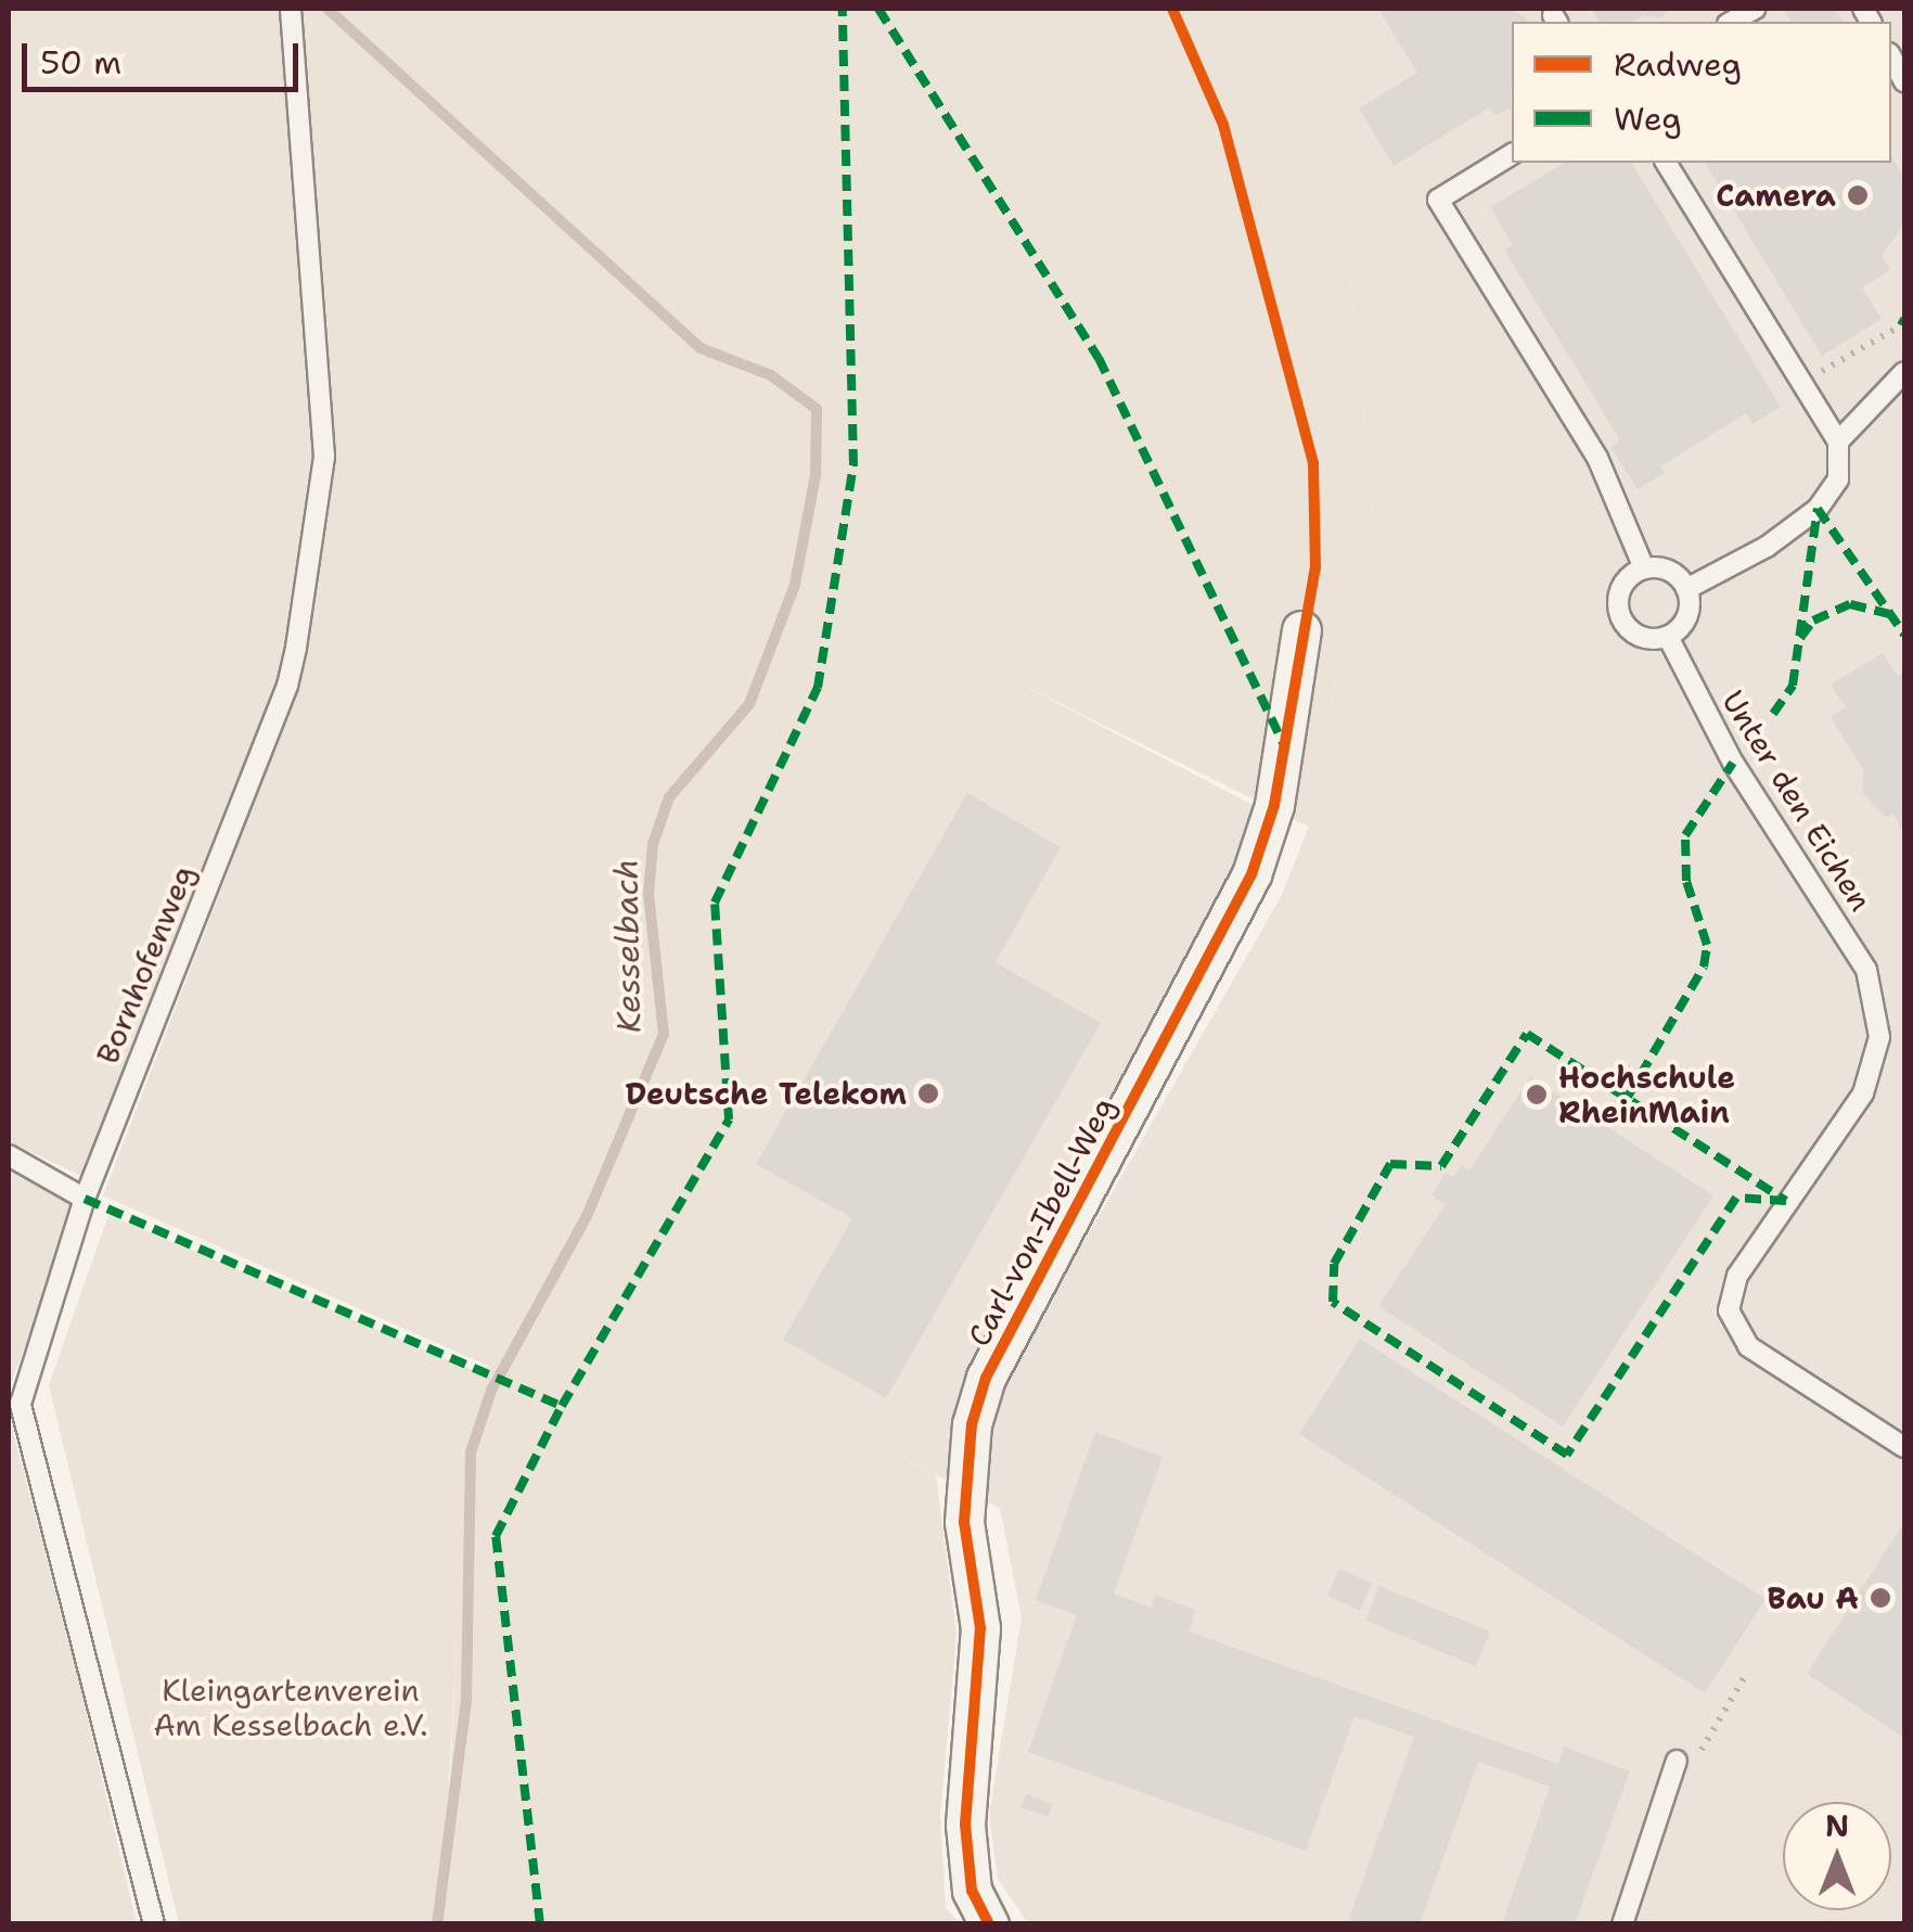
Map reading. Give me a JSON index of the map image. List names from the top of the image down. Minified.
{"streets":{"street":["Carl-von-Ibell-Weg"],"lane":["Unter den Eichen","Bornhofenweg"]},"water":["Kesselbach"],"parks":["Kleingartenverein Am Kesselbach e.V."],"places":["Camera","Deutsche Telekom","Hochschule RheinMain","Bau A"],"legend":["Radweg","Weg"],"scale_bar":"50 m","north":"top"}
